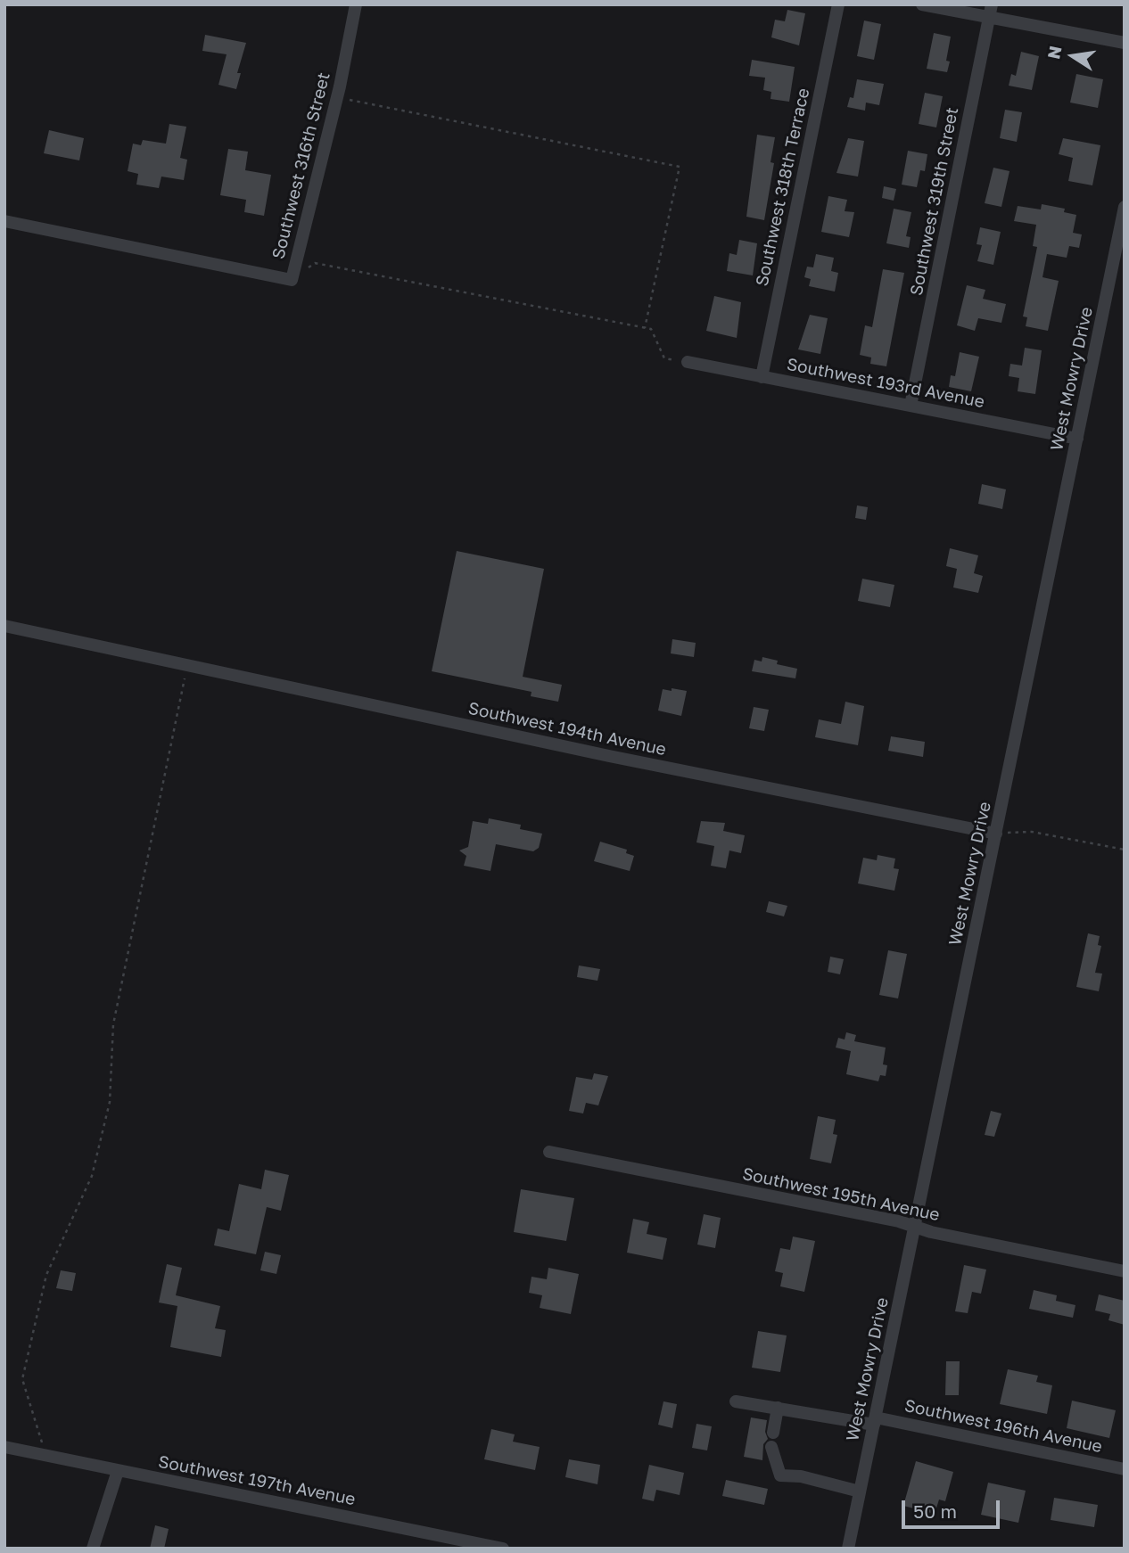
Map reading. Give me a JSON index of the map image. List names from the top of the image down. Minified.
{"streets":{"street":["Southwest 316th Street","Southwest 318th Terrace","Southwest 319th Street","West Mowry Drive","Southwest 193rd Avenue","Southwest 194th Avenue","Southwest 195th Avenue","Southwest 196th Avenue","Southwest 197th Avenue"]},"crossings":[["Southwest 318th Terrace","Southwest 193rd Avenue"],["Southwest 319th Street","Southwest 193rd Avenue"],["West Mowry Drive","Southwest 193rd Avenue"],["West Mowry Drive","Southwest 194th Avenue"],["West Mowry Drive","Southwest 195th Avenue"],["West Mowry Drive","Southwest 196th Avenue"]],"scale_bar":"50 m","north":"left"}
